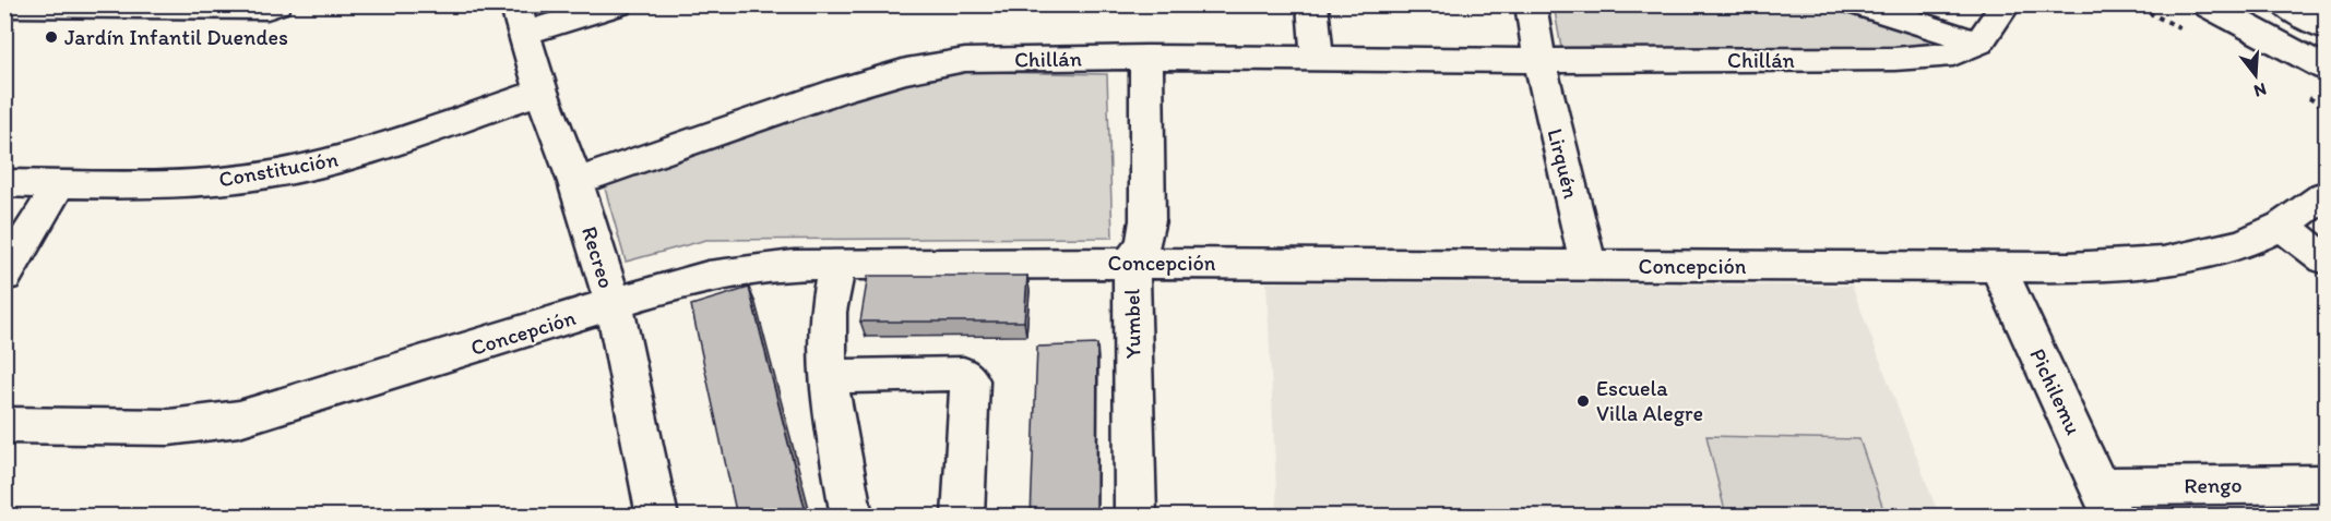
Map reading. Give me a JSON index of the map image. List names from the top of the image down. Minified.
{"streets":{"street":["Chillán","Lirquén","Constitución","Recreo","Concepción","Yumbel","Pichilemu","Rengo"]},"crossings":[["Chillán","Lirquén"],["Chillán","Recreo"],["Chillán","Yumbel"],["Lirquén","Concepción"],["Constitución","Recreo"],["Recreo","Concepción"],["Concepción","Yumbel"],["Concepción","Pichilemu"],["Pichilemu","Rengo"]],"places":["Jardín Infantil Duendes","Escuela Villa Alegre"],"north":"bottom"}
